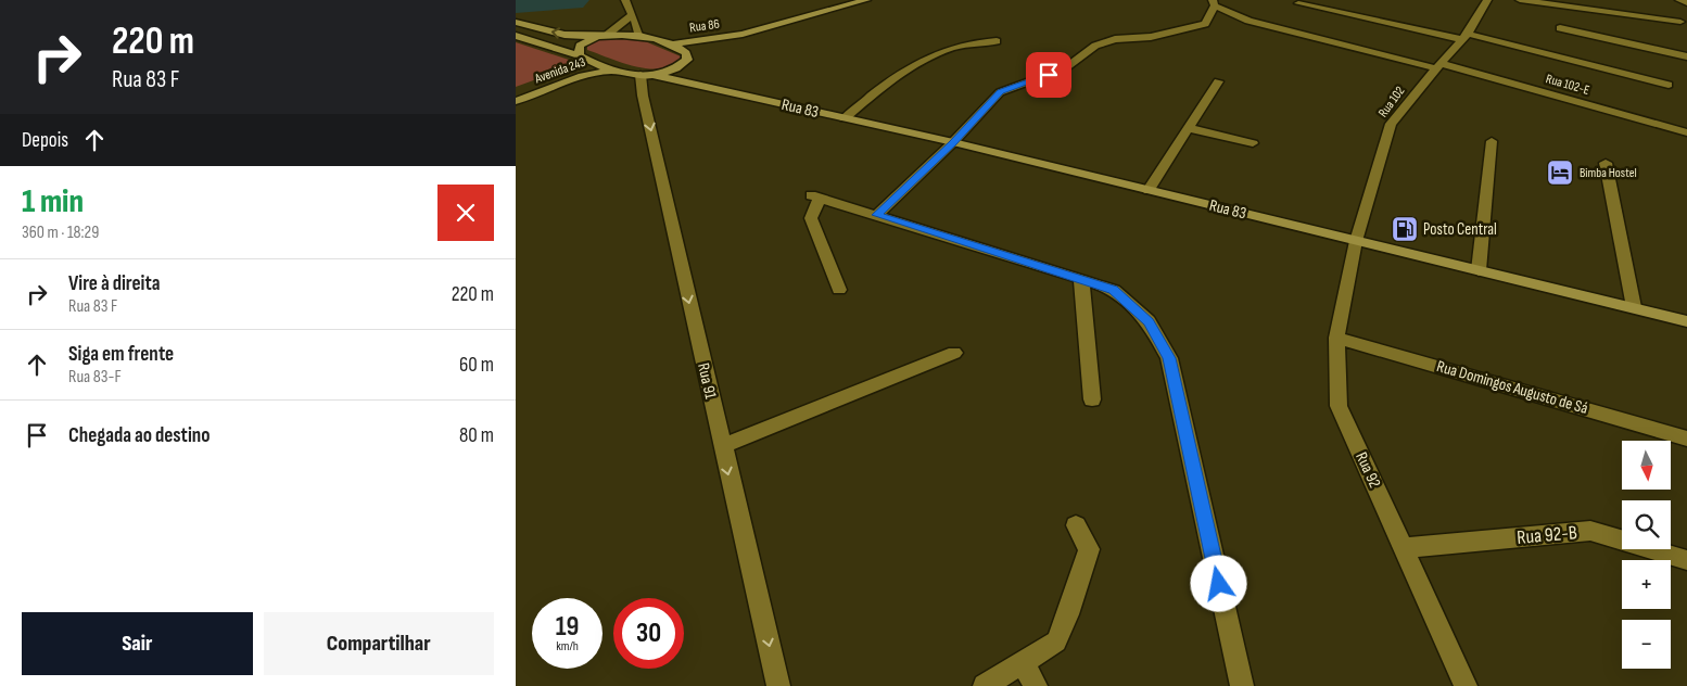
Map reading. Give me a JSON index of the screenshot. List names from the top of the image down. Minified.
{"streets":{"main road":["Rua 86","Avenida 243","Rua 83"],"street":["Rua 102-E","Rua 102","Rua 91","Rua Domingos Augusto de Sá","Rua 92","Rua 92-B"]},"crossings":[["Rua 86","Rua 83"],["Rua 86","Rua 91"],["Avenida 243","Rua 83"],["Rua 102-E","Rua 102"],["Rua 102","Rua 83"],["Rua 102","Rua 92"],["Rua 83","Rua 91"],["Rua 83","Rua 92"],["Rua Domingos Augusto de Sá","Rua 92"],["Rua 92","Rua 92-B"]],"one_way":["Rua 91"],"places":{"hotel":["Bimba Hostel"],"fuel station":["Posto Central"]},"north":"bottom","page":{"turn":["220 m","Rua 83 F"],"then":"Depois","heading":["1 min","360 m · 18:29"],"list":[{"name":"Vire à direita","note":"Rua 83 F","value":"220 m"},{"name":"Siga em frente","note":"Rua 83-F","value":"60 m"},{"name":"Chegada ao destino","value":"80 m"}],"map_buttons":["+","−"],"speed":"19 km/h","limit":"30","buttons":["Sair","Compartilhar"]}}
